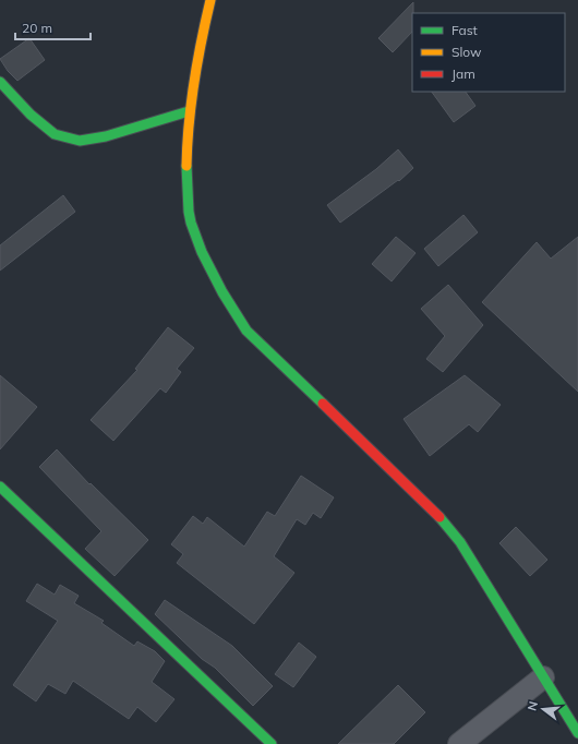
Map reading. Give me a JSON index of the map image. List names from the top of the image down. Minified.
{"legend":["Fast","Slow","Jam"],"scale_bar":"20 m","north":"left"}
